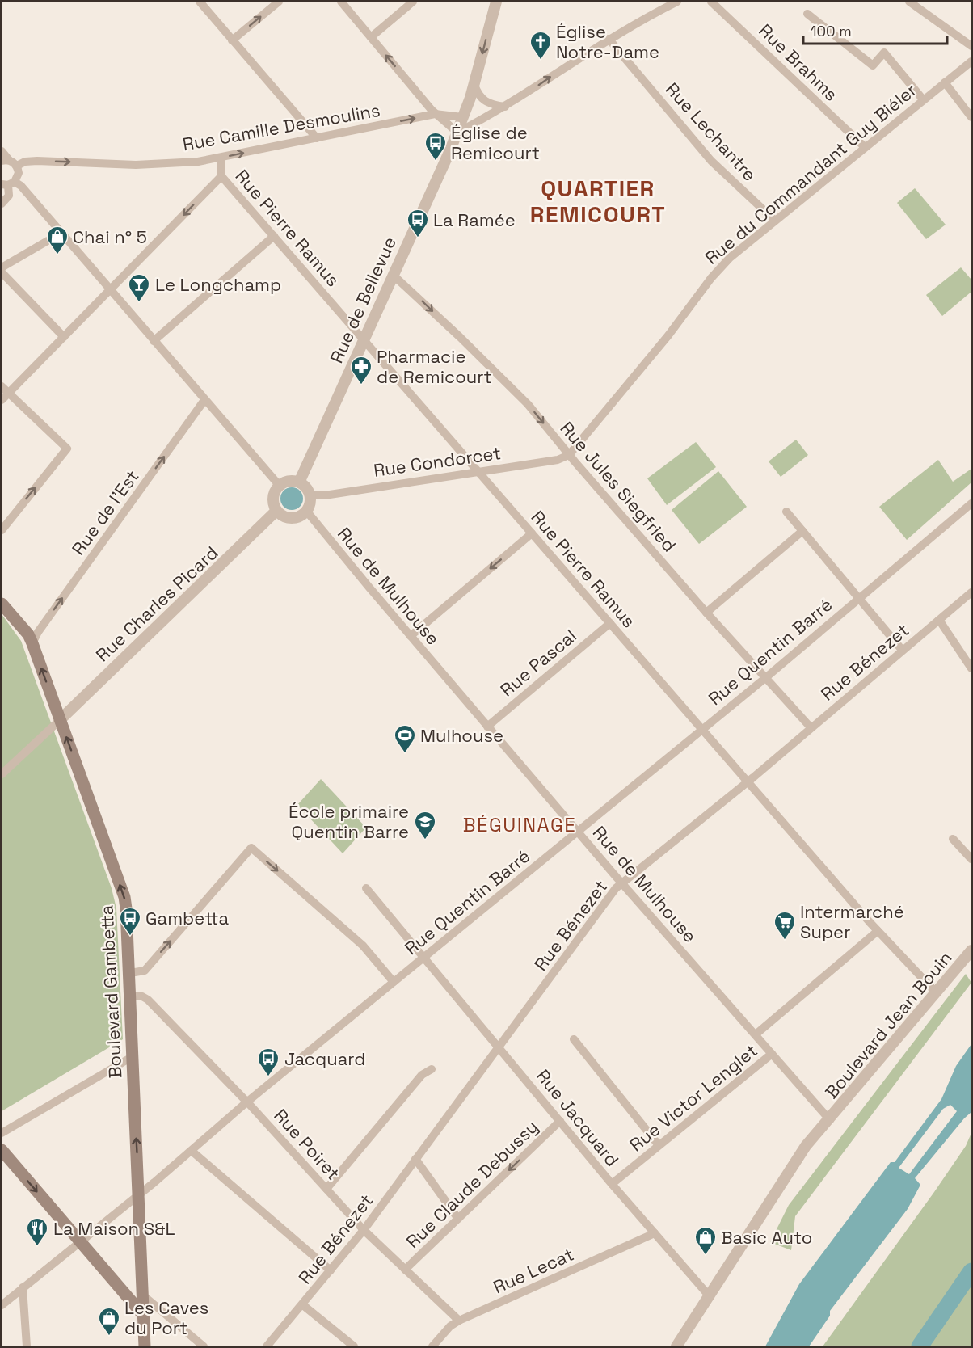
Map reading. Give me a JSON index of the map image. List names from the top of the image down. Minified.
{"streets":{"main road":["Boulevard Gambetta"],"street":["Rue Brahms","Rue Camille Desmoulins","Rue Lechantre","Rue du Commandant Guy Biéler","Rue Pierre Ramus","Rue de Bellevue","Rue Condorcet","Rue Jules Siegfried","Rue de l'Est","Rue de Mulhouse","Rue Charles Picard","Rue Quentin Barré","Rue Bénezet","Rue Pascal","Boulevard Jean Bouin","Rue Victor Lenglet","Rue Jacquard","Rue Poiret","Rue Claude Debussy","Rue Lecat"]},"crossings":[["Rue Brahms","Rue du Commandant Guy Biéler"],["Rue Camille Desmoulins","Rue Pierre Ramus"],["Rue Camille Desmoulins","Rue de Bellevue"],["Rue Lechantre","Rue du Commandant Guy Biéler"],["Rue du Commandant Guy Biéler","Rue Condorcet"],["Rue du Commandant Guy Biéler","Rue Jules Siegfried"],["Rue Pierre Ramus","Rue de Bellevue"],["Rue Pierre Ramus","Rue Condorcet"],["Rue Pierre Ramus","Rue Quentin Barré"],["Rue Pierre Ramus","Rue Bénezet"],["Rue Pierre Ramus","Rue Pascal"],["Rue Pierre Ramus","Boulevard Jean Bouin"],["Rue de Bellevue","Rue Condorcet"],["Rue de Bellevue","Rue Jules Siegfried"],["Rue de Bellevue","Rue de Mulhouse"],["Rue de Bellevue","Rue Charles Picard"],["Rue Condorcet","Rue Jules Siegfried"],["Rue Condorcet","Rue de Mulhouse"],["Rue Condorcet","Rue Charles Picard"],["Rue Jules Siegfried","Rue Quentin Barré"],["Rue Jules Siegfried","Rue Bénezet"],["Rue de l'Est","Boulevard Gambetta"],["Rue de Mulhouse","Rue Charles Picard"],["Rue de Mulhouse","Rue Quentin Barré"],["Rue de Mulhouse","Rue Bénezet"],["Rue de Mulhouse","Rue Pascal"],["Rue de Mulhouse","Boulevard Jean Bouin"],["Rue de Mulhouse","Rue Victor Lenglet"],["Rue Charles Picard","Boulevard Gambetta"],["Rue Quentin Barré","Boulevard Gambetta"],["Rue Quentin Barré","Rue Jacquard"],["Rue Quentin Barré","Rue Poiret"],["Rue Bénezet","Rue Jacquard"],["Rue Bénezet","Rue Poiret"],["Boulevard Gambetta","Rue Poiret"],["Boulevard Jean Bouin","Rue Jacquard"],["Rue Victor Lenglet","Rue Jacquard"],["Rue Jacquard","Rue Claude Debussy"],["Rue Jacquard","Rue Lecat"],["Rue Poiret","Rue Claude Debussy"],["Rue Poiret","Rue Lecat"]],"one_way":["Rue Camille Desmoulins","Rue Jules Siegfried","Rue de l'Est","Boulevard Gambetta","Rue Claude Debussy"],"districts":["QUARTIER REMICOURT","BÉGUINAGE"],"places":{"church":["Église Notre-Dame"],"bus stop":["Église de Remicourt","La Ramée","Gambetta","Jacquard"],"shop":["Chai n° 5","Basic Auto","Les Caves du Port"],"bar":["Le Longchamp"],"pharmacy":["Pharmacie de Remicourt"],"sports":["Mulhouse"],"school or university":["École primaire Quentin Barre"],"supermarket":["Intermarché Super"],"restaurant":["La Maison S&L"]},"scale_bar":"100 m"}
